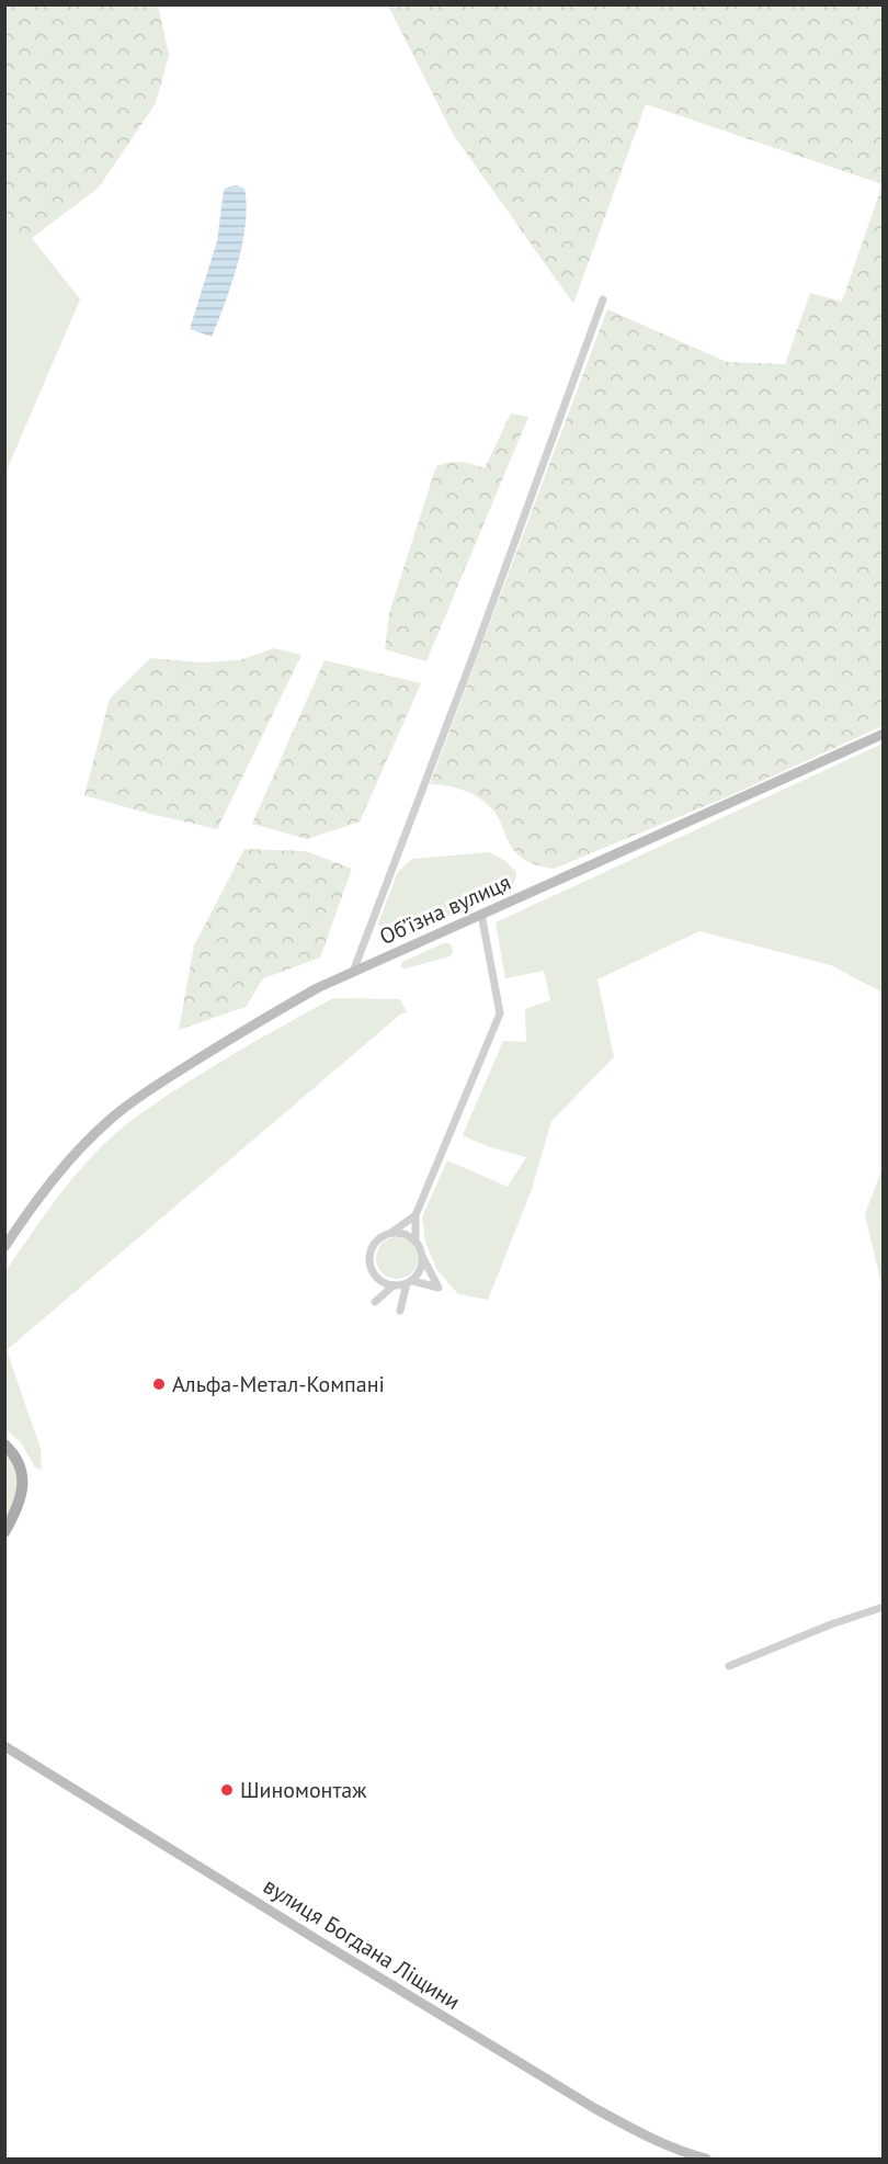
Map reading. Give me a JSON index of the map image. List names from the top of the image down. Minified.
{"streets":{"main road":["Об’їзна вулиця","вулиця Богдана Ліщини"]},"places":["Альфа-Метал-Компані","Шиномонтаж"]}
